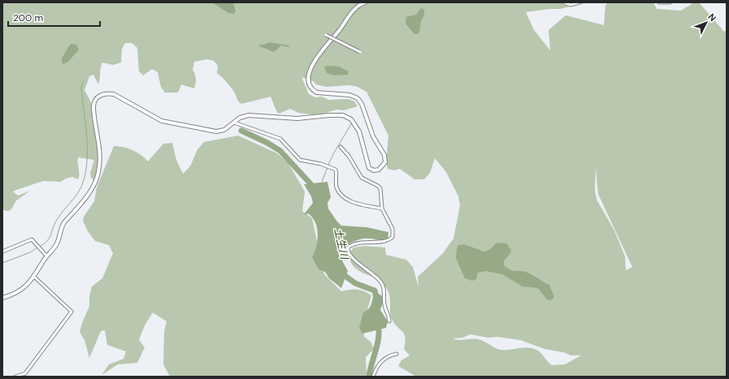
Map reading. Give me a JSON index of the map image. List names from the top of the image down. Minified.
{"water":["土生川"],"scale_bar":"200 m","north":"top right"}
